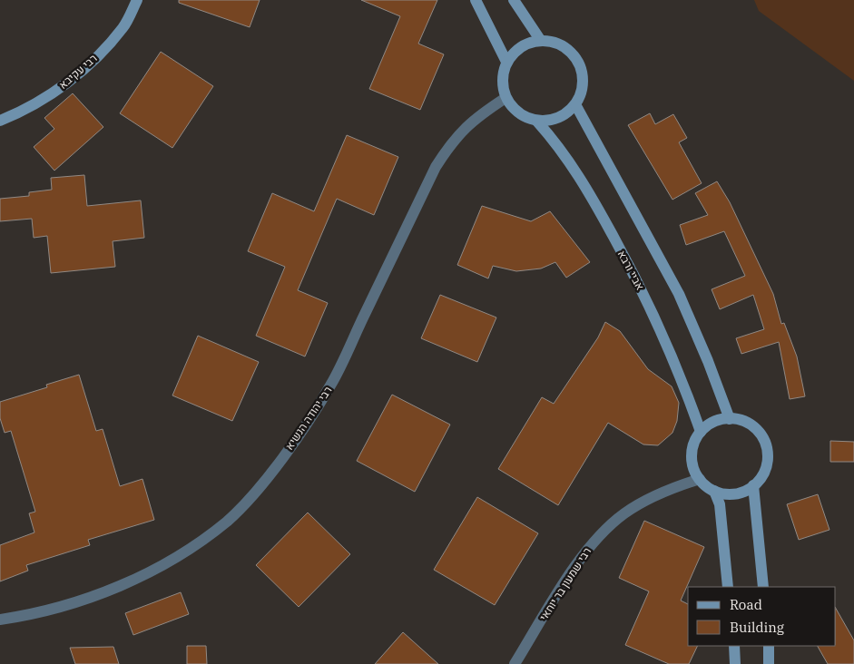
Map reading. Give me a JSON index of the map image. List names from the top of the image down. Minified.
{"streets":{"street":["רבי עקיבא","אביי ורבא","רבי יהודה הנשיא","רבי שמעון בר יוחאי"]},"crossings":[["אביי ורבא","רבי יהודה הנשיא"],["אביי ורבא","רבי שמעון בר יוחאי"]],"legend":["Road","Building"]}
